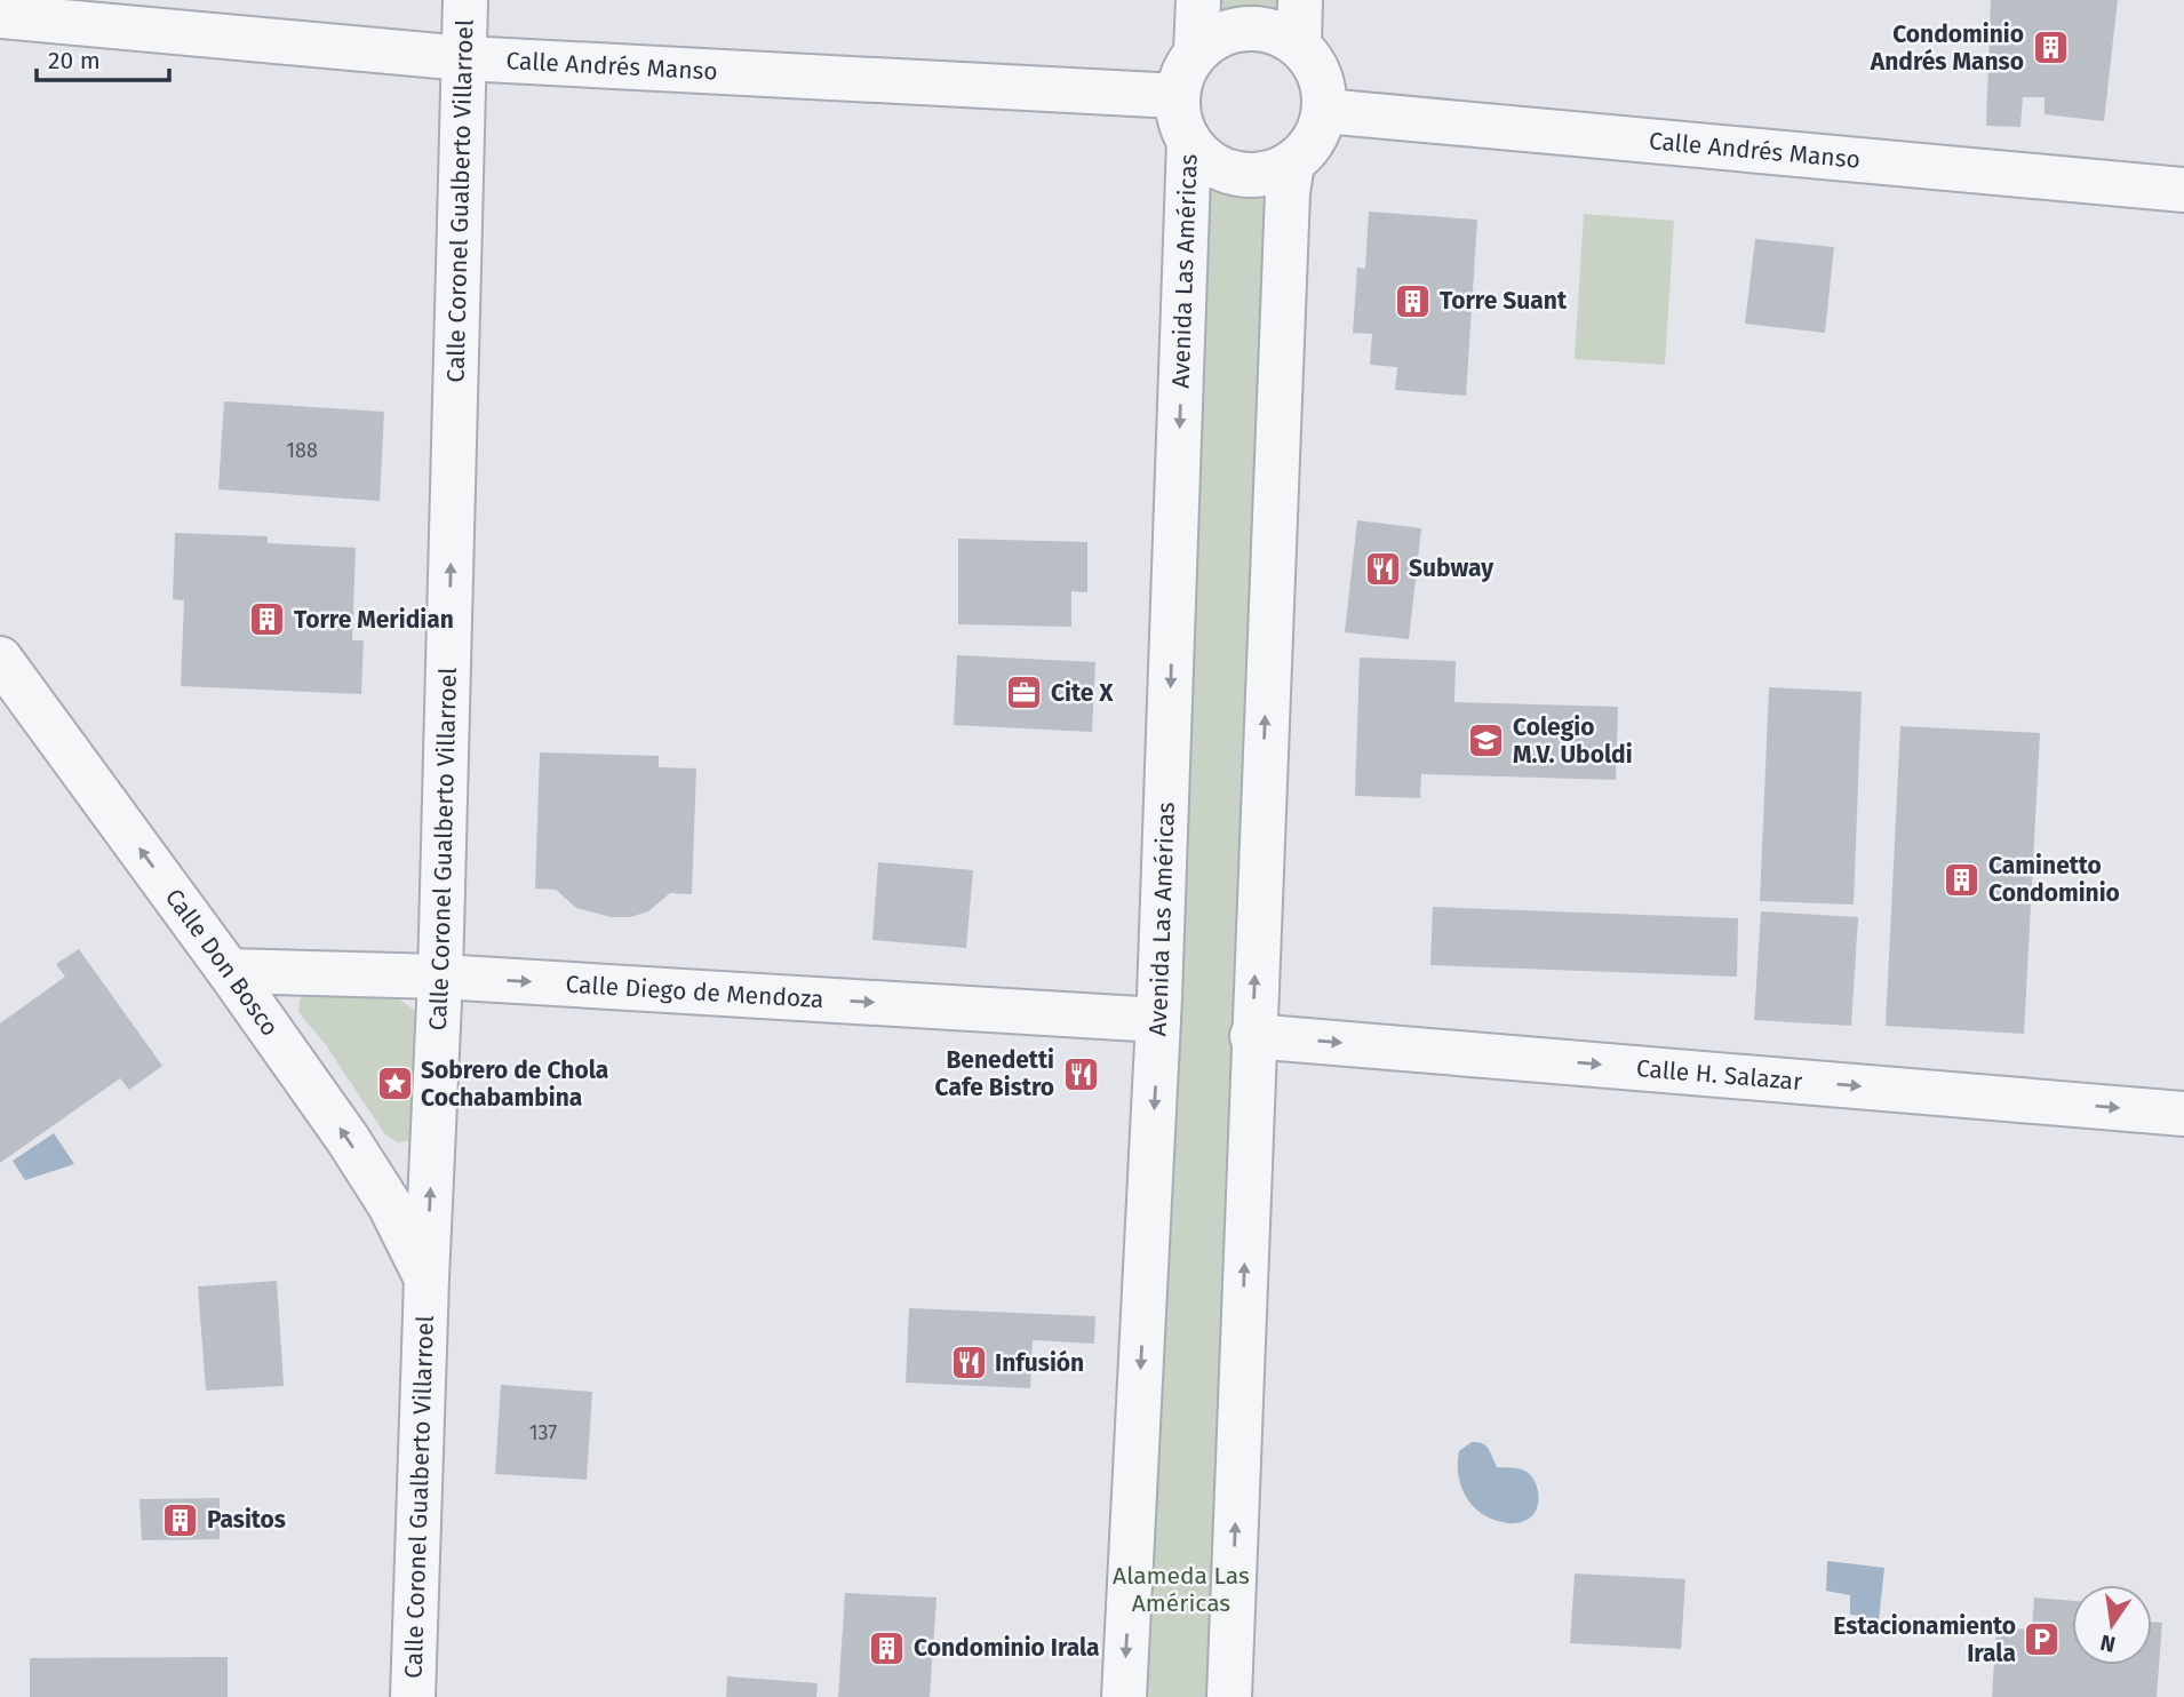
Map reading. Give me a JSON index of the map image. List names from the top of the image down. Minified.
{"streets":{"street":["Calle Andrés Manso","Calle Coronel Gualberto Villarroel","Avenida Las Américas","Calle Don Bosco","Calle Diego de Mendoza","Calle H. Salazar"]},"crossings":[["Calle Andrés Manso","Calle Coronel Gualberto Villarroel"],["Calle Andrés Manso","Avenida Las Américas"],["Calle Coronel Gualberto Villarroel","Calle Don Bosco"],["Calle Coronel Gualberto Villarroel","Calle Diego de Mendoza"],["Avenida Las Américas","Calle Diego de Mendoza"],["Calle Don Bosco","Calle Diego de Mendoza"]],"one_way":["Calle Coronel Gualberto Villarroel","Calle Don Bosco","Calle Diego de Mendoza","Calle H. Salazar"],"parks":["Alameda Las Américas"],"places":{"building":["Condominio Andrés Manso","Torre Suant","Torre Meridian","Caminetto Condominio","Pasitos","Condominio Irala"],"restaurant":["Subway","Benedetti Cafe Bistro","Infusión"],"office":["Cite X"],"school or university":["Colegio M.V. Uboldi"],"place":["Sobrero de Chola Cochabambina"],"parking":["Estacionamiento Irala"]},"house_numbers":["188","137"],"scale_bar":"20 m","north":"bottom"}
